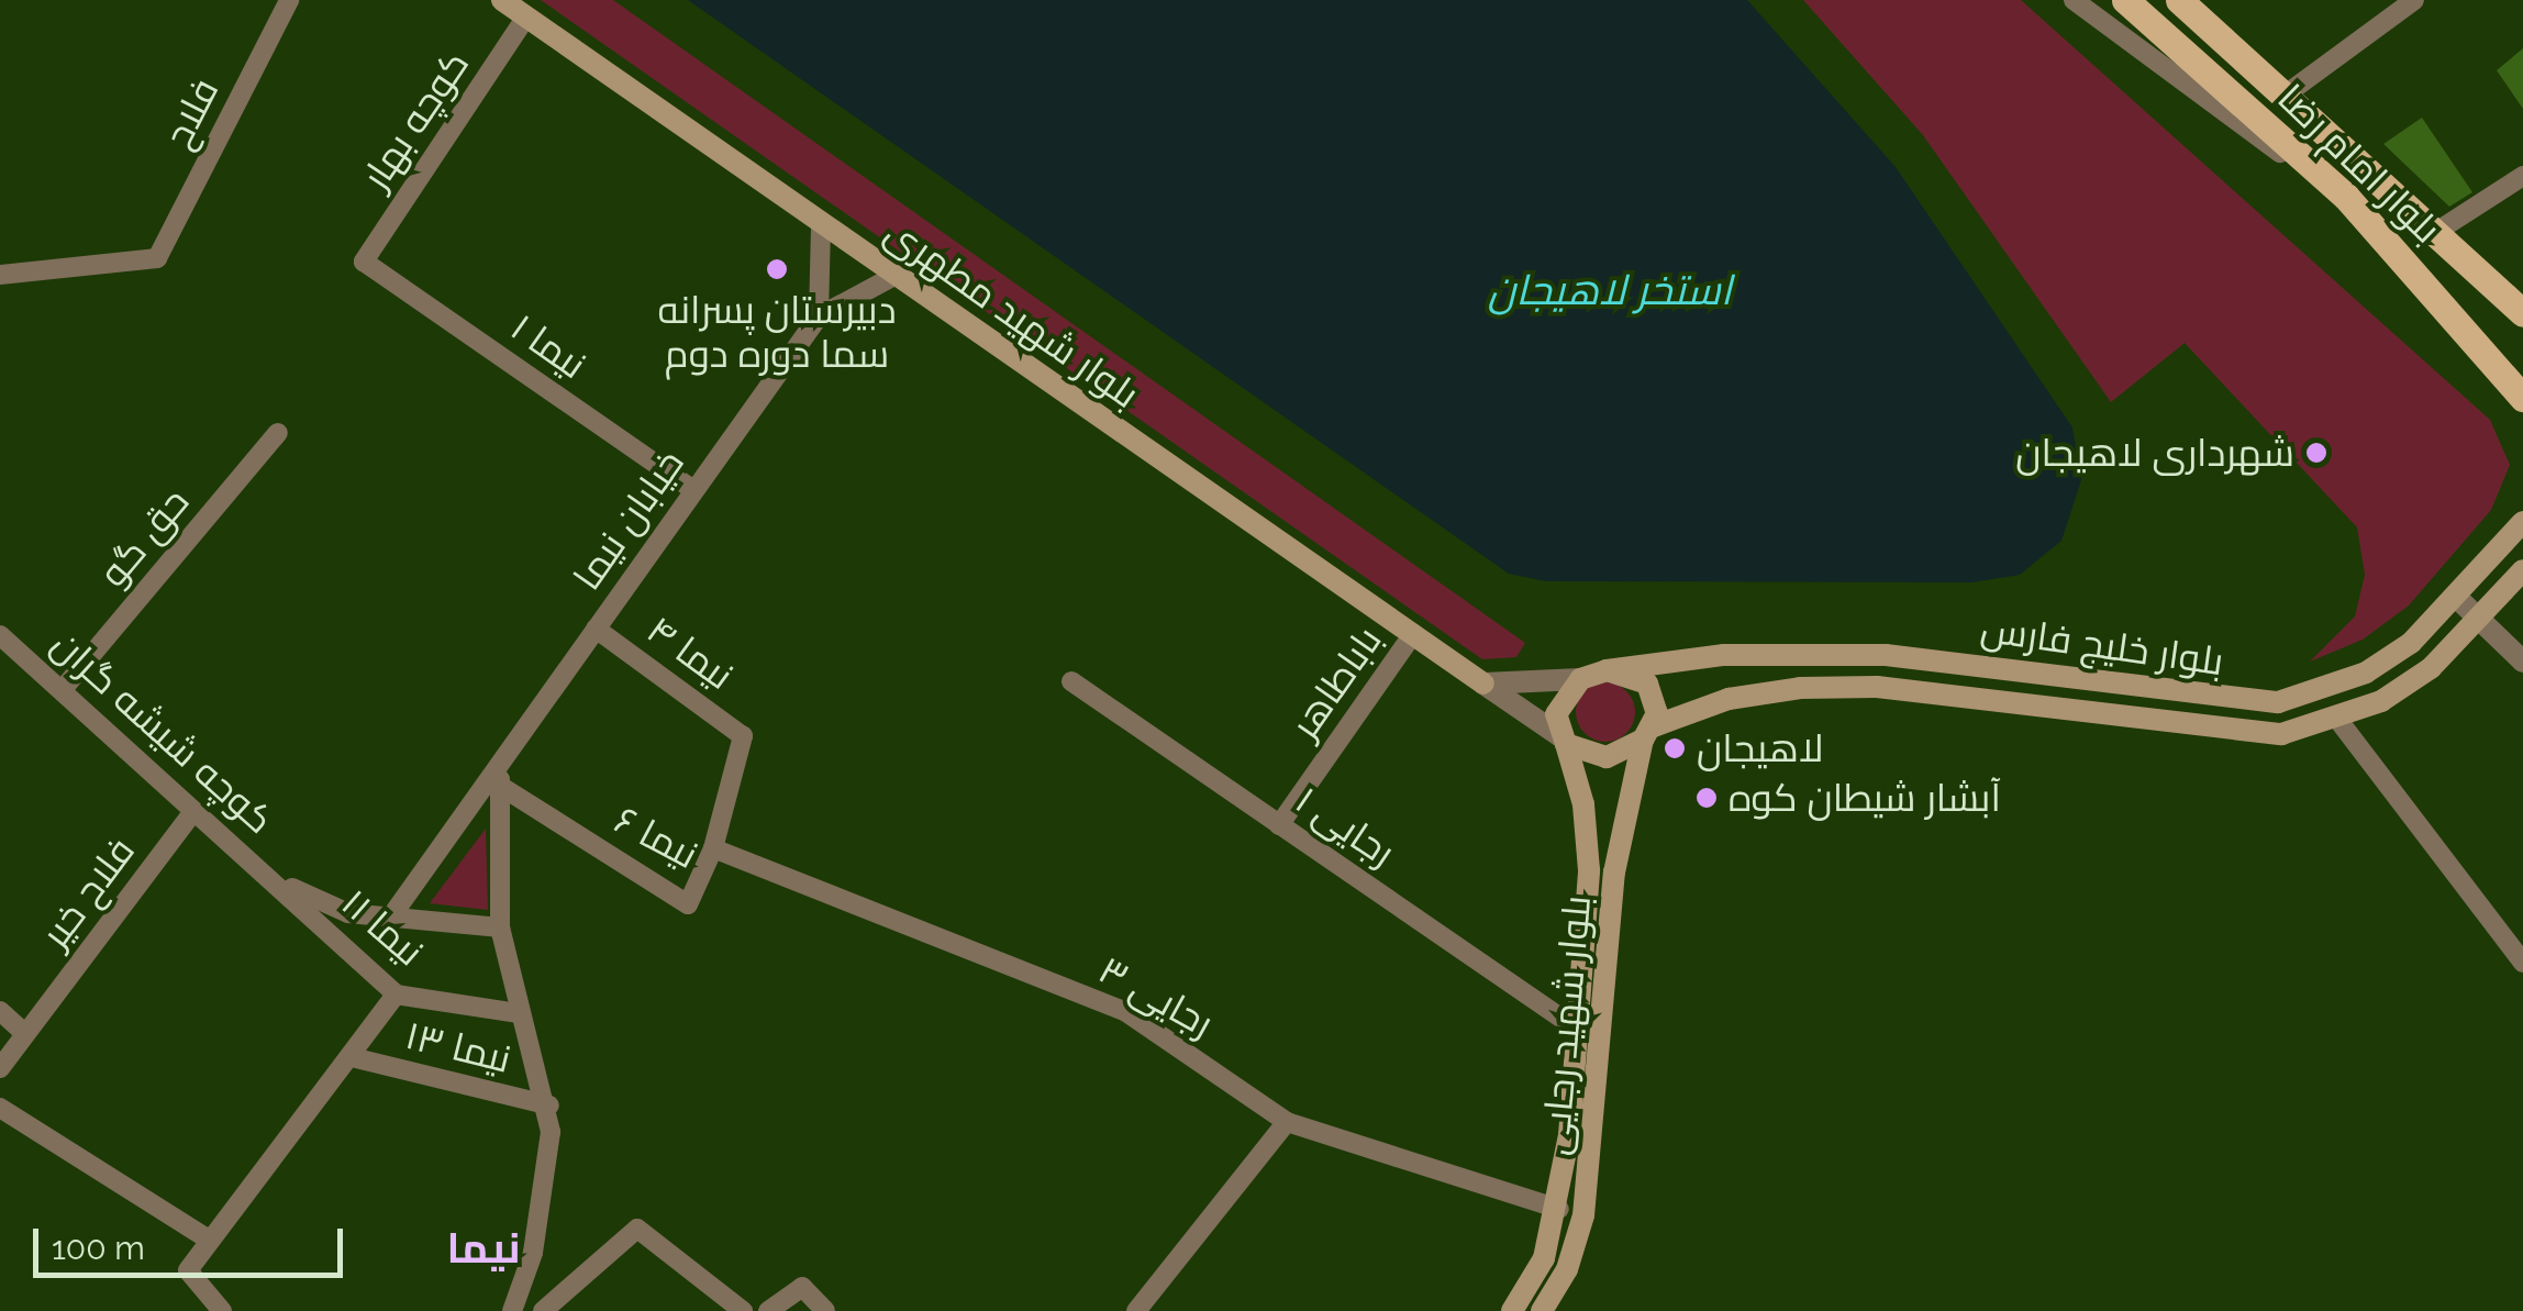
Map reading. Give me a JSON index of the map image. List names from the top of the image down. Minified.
{"streets":{"main road":["بلوار امام رضا","بلوار شهید مطهری","بلوار خلیج فارس","بلوار شهید رجایی"],"street":["فلاح","کوچه بهار","نیما ۱","خیابان نیما","حق گو","نیما ۴","باباطاهر","کوچه شیشه گران","رجایی ۱","نیما ۶","فلاح خیر","نیما ۱۱","رجایی ۳","نیما ۱۳"]},"crossings":[["کوچه بهار","بلوار شهید مطهری"],["کوچه بهار","نیما ۱"],["بلوار شهید مطهری","خیابان نیما"],["بلوار شهید مطهری","باباطاهر"],["نیما ۱","خیابان نیما"],["خیابان نیما","نیما ۴"],["خیابان نیما","نیما ۶"],["حق گو","کوچه شیشه گران"],["بلوار خلیج فارس","بلوار شهید رجایی"],["نیما ۴","نیما ۶"],["باباطاهر","رجایی ۱"],["کوچه شیشه گران","فلاح خیر"],["کوچه شیشه گران","نیما ۱۱"],["رجایی ۱","بلوار شهید رجایی"],["نیما ۶","رجایی ۳"],["رجایی ۳","بلوار شهید رجایی"]],"districts":["نیما"],"water":["استخر لاهیجان"],"places":["دبیرستان پسرانه سما دوره دوم","شهرداری لاهیجان","لاهيجان","آبشار شیطان کوه"],"scale_bar":"100 m"}
